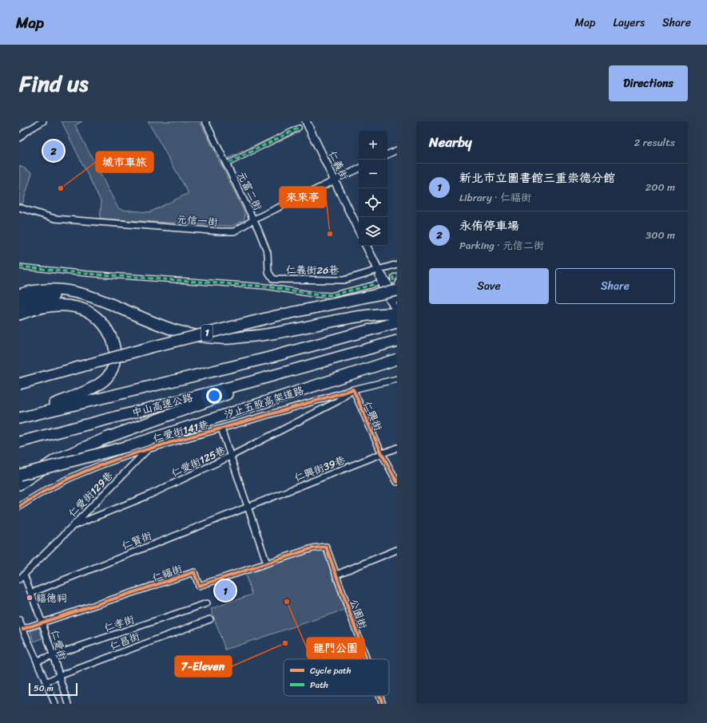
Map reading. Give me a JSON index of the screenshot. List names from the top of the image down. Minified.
{"streets":{"highway":["1","汐止五股高架道路","中山高速公路"],"street":["仁義街","元富二街","元信一街","仁義街26巷","仁興街","仁愛街141巷","仁愛街125巷","仁興街39巷","仁愛街129巷","仁賢街","仁福街","公園街","仁孝街","仁昌街","仁愛街"]},"crossings":[["仁義街","元信一街"],["元富二街","元信一街"],["元富二街","仁義街26巷"],["仁興街","仁愛街141巷"],["仁興街","仁愛街125巷"],["仁興街","仁興街39巷"],["仁愛街141巷","仁愛街125巷"],["仁愛街141巷","仁愛街129巷"],["仁愛街125巷","仁愛街129巷"],["仁愛街125巷","仁愛街"],["仁興街39巷","仁賢街"],["仁賢街","仁愛街"],["仁福街","公園街"],["仁福街","仁愛街"],["仁孝街","仁愛街"],["仁昌街","仁愛街"]],"places":["城市車旅","來來亭","福德祠","龍門公園","7-Eleven"],"legend":["Cycle path","Path"],"scale_bar":"50 m","page":{"header":"Map","nav":["Map","Layers","Share"],"title":"Find us","buttons":["Directions",["Save","Share"]],"heading":["Nearby","2 results"],"map_buttons":["+","−"],"pins":["2","1"],"list":[{"mark":"1","name":"新北市立圖書館三重崇德分館","note":"Library · 仁福街","value":"200 m"},{"mark":"2","name":"永侑停車場","note":"Parking · 元信二街","value":"300 m"}],"scale":"50 m"}}
